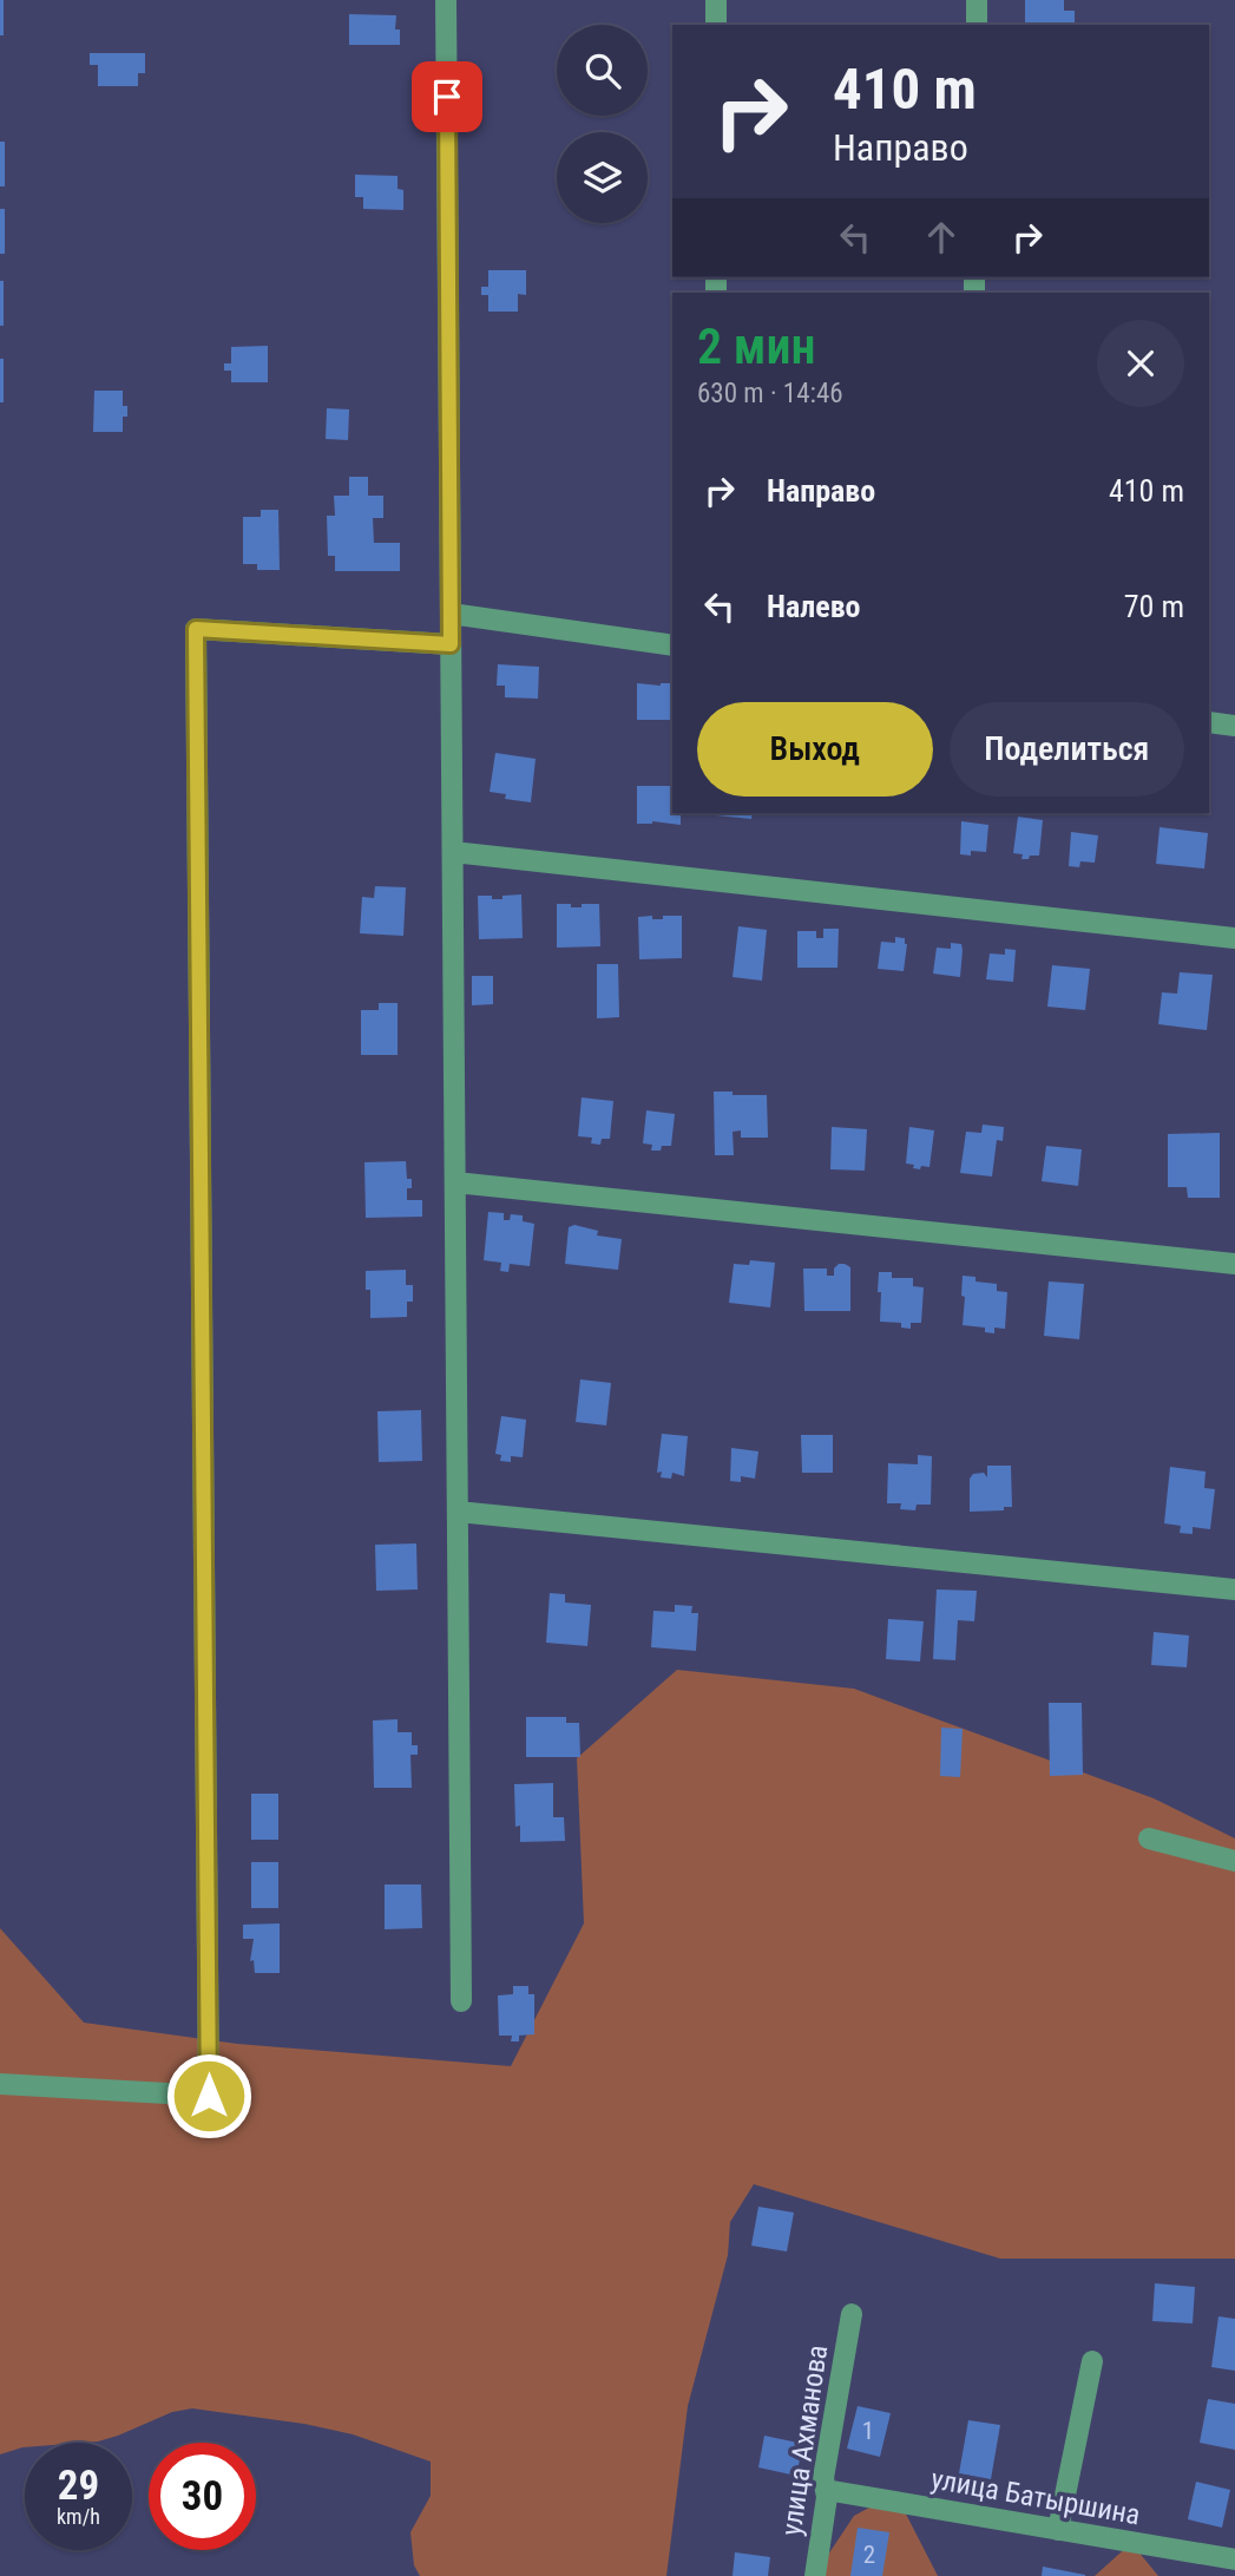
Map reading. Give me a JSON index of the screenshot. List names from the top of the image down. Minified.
{"streets":{"street":["улица Ахманова","улица Батыршина"]},"crossings":[["улица Ахманова","улица Батыршина"]],"house_numbers":["1","2"],"page":{"turn":["410 m","Направо"],"heading":["2 мин","630 m · 14:46"],"list":[{"name":"Направо","value":"410 m"},{"name":"Налево","value":"70 m"}],"buttons":["Выход","Поделиться"],"speed":"29 km/h","limit":"30"}}
